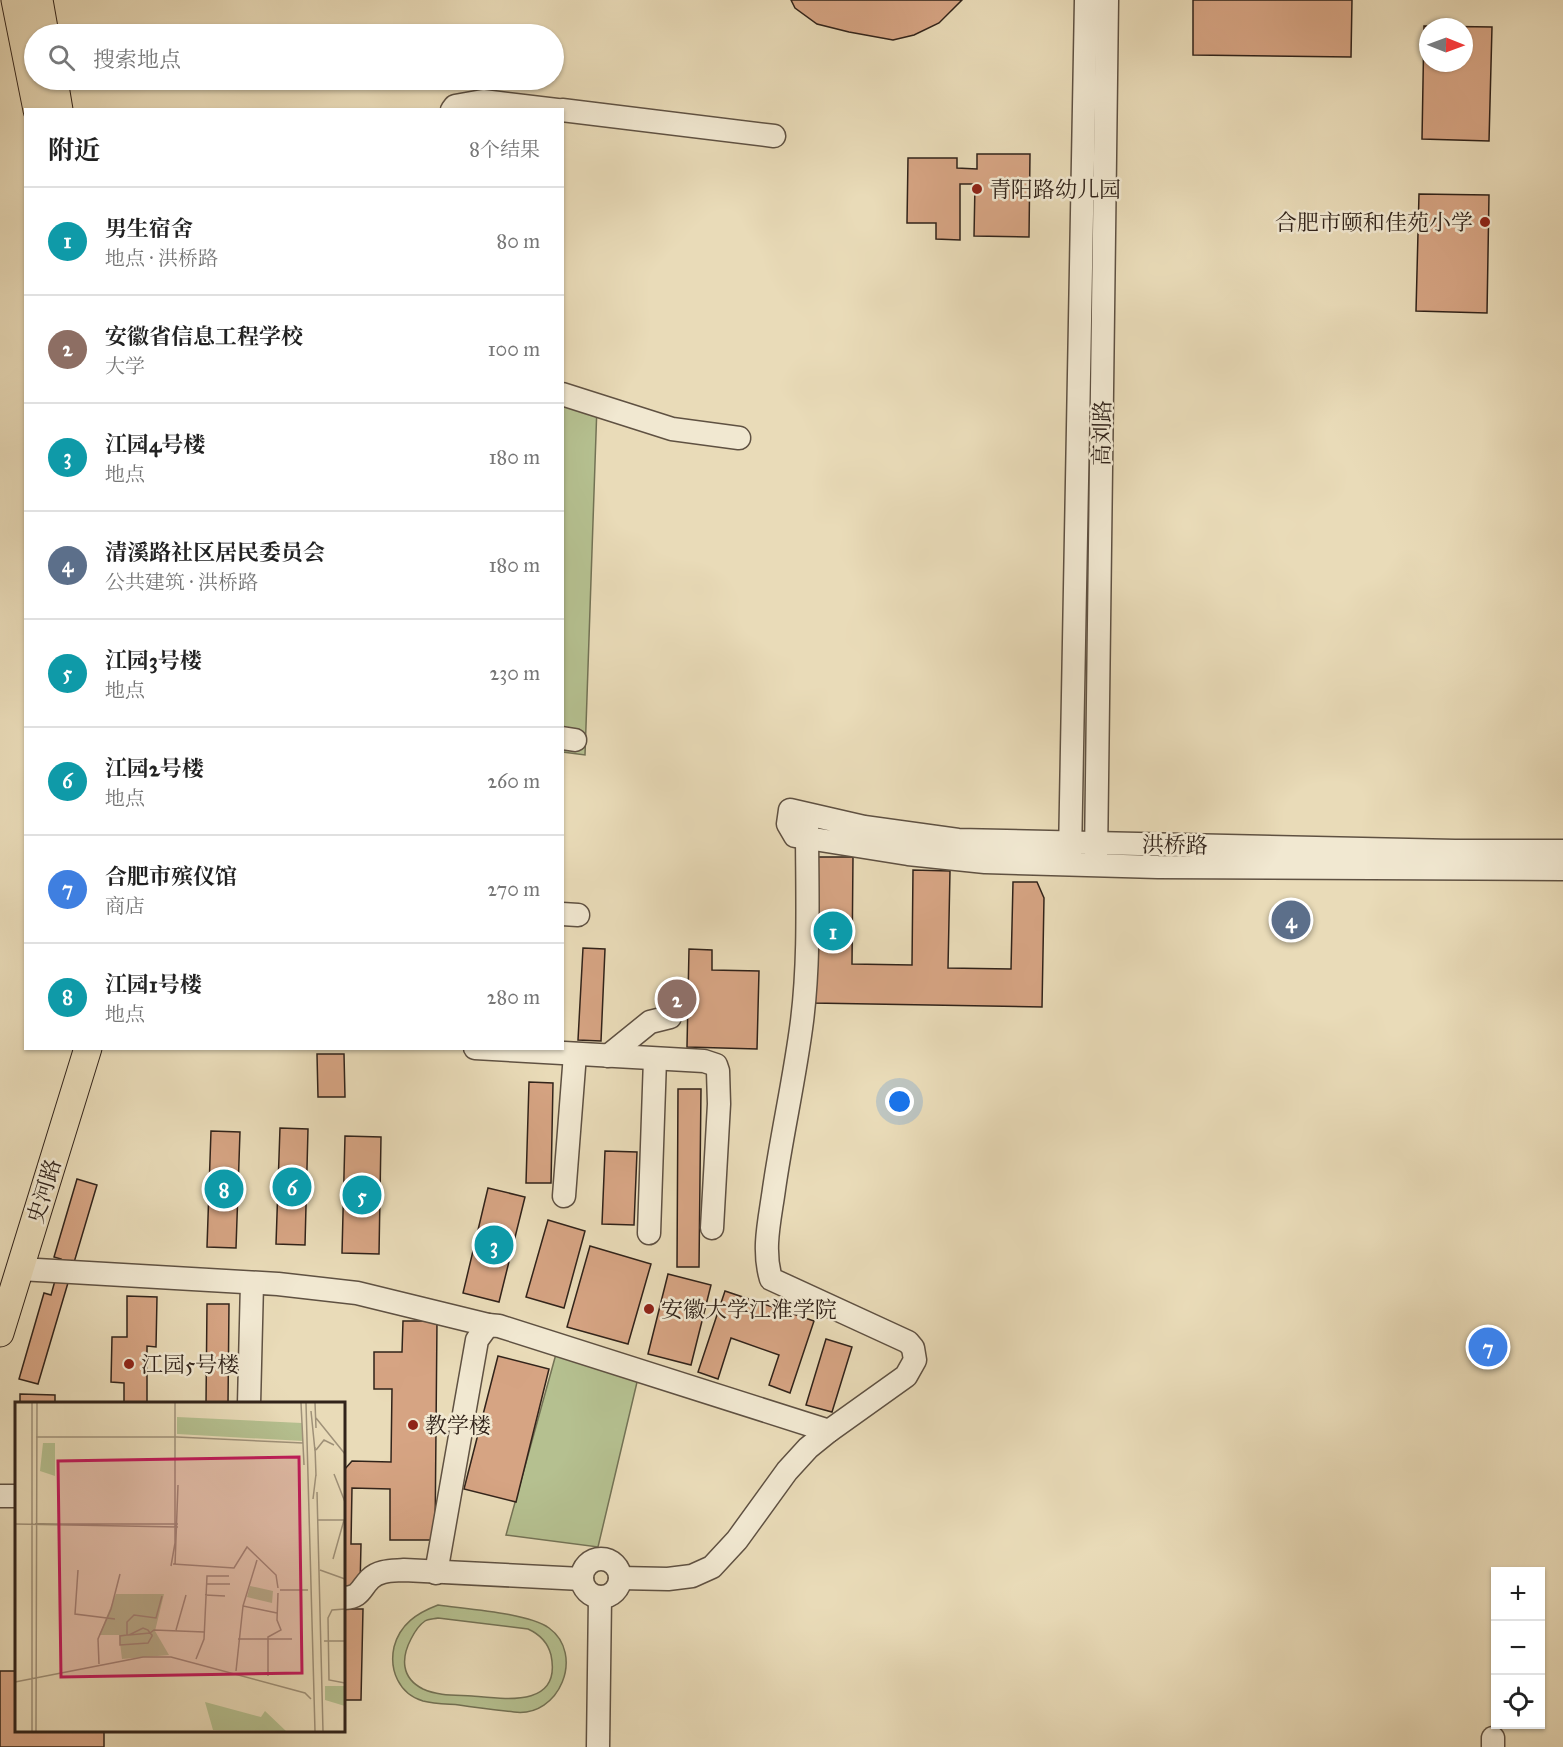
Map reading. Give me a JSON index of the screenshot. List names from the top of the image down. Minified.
{"streets":{"main road":["史河路"],"street":["高刘路","洪桥路"]},"crossings":[["高刘路","洪桥路"]],"places":["青阳路幼儿园","合肥市颐和佳苑小学","安徽大学江淮学院","江园5号楼","教学楼"],"north":"right","page":{"search":"搜索地点","heading":["附近","8个结果"],"list":[{"mark":"1","name":"男生宿舍","note":"地点 · 洪桥路","value":"80 m"},{"mark":"2","name":"安徽省信息工程学校","note":"大学","value":"100 m"},{"mark":"3","name":"江园4号楼","note":"地点","value":"180 m"},{"mark":"4","name":"清溪路社区居民委员会","note":"公共建筑 · 洪桥路","value":"180 m"},{"mark":"5","name":"江园3号楼","note":"地点","value":"230 m"},{"mark":"6","name":"江园2号楼","note":"地点","value":"260 m"},{"mark":"7","name":"合肥市殡仪馆","note":"商店","value":"270 m"},{"mark":"8","name":"江园1号楼","note":"地点","value":"280 m"}],"pins":["4","1","2","6","8","5","3","7"],"map_buttons":["+","−"]}}
